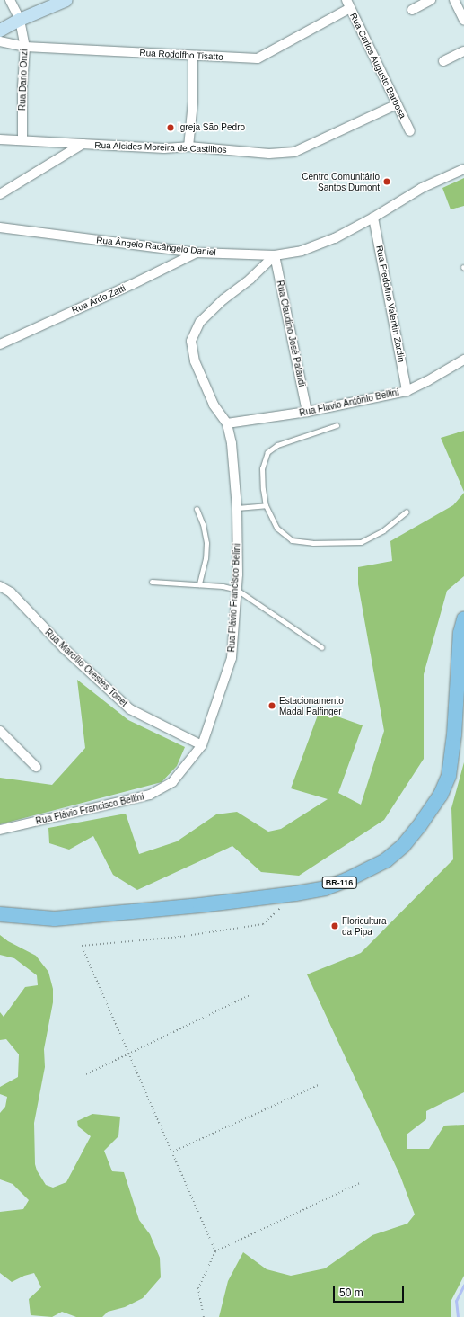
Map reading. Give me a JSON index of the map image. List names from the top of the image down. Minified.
{"streets":{"main road":["BR-116"],"street":["Rua Rodolfho Tisatto","Rua Carlos Augusto Barbosa","Rua Dario Onzi","Rua Alcides Moreira de Castilhos","Rua Ângelo Racângelo Daniel","Rua Ardo Zatti","Rua Fredolino Valentin Zardin","Rua Claudino José Palandi","Rua Flavio Antônio Bellini","Rua Flávio Francisco Belini","Rua Marcílio Orestes Tonet","Rua Flávio Francisco Bellini"]},"crossings":[["Rua Rodolfho Tisatto","Rua Carlos Augusto Barbosa"],["Rua Rodolfho Tisatto","Rua Dario Onzi"],["Rua Carlos Augusto Barbosa","Rua Alcides Moreira de Castilhos"],["Rua Dario Onzi","Rua Alcides Moreira de Castilhos"],["Rua Ângelo Racângelo Daniel","Rua Ardo Zatti"],["Rua Ângelo Racângelo Daniel","Rua Fredolino Valentin Zardin"],["Rua Ângelo Racângelo Daniel","Rua Claudino José Palandi"],["Rua Fredolino Valentin Zardin","Rua Flavio Antônio Bellini"],["Rua Claudino José Palandi","Rua Flavio Antônio Bellini"],["Rua Flavio Antônio Bellini","Rua Flávio Francisco Belini"],["Rua Flávio Francisco Belini","Rua Marcílio Orestes Tonet"],["Rua Flávio Francisco Belini","Rua Flávio Francisco Bellini"],["Rua Marcílio Orestes Tonet","Rua Flávio Francisco Bellini"]],"places":["Igreja São Pedro","Centro Comunitário Santos Dumont","Estacionamento Madal Palfinger","Floricultura da Pipa"],"scale_bar":"50 m"}
